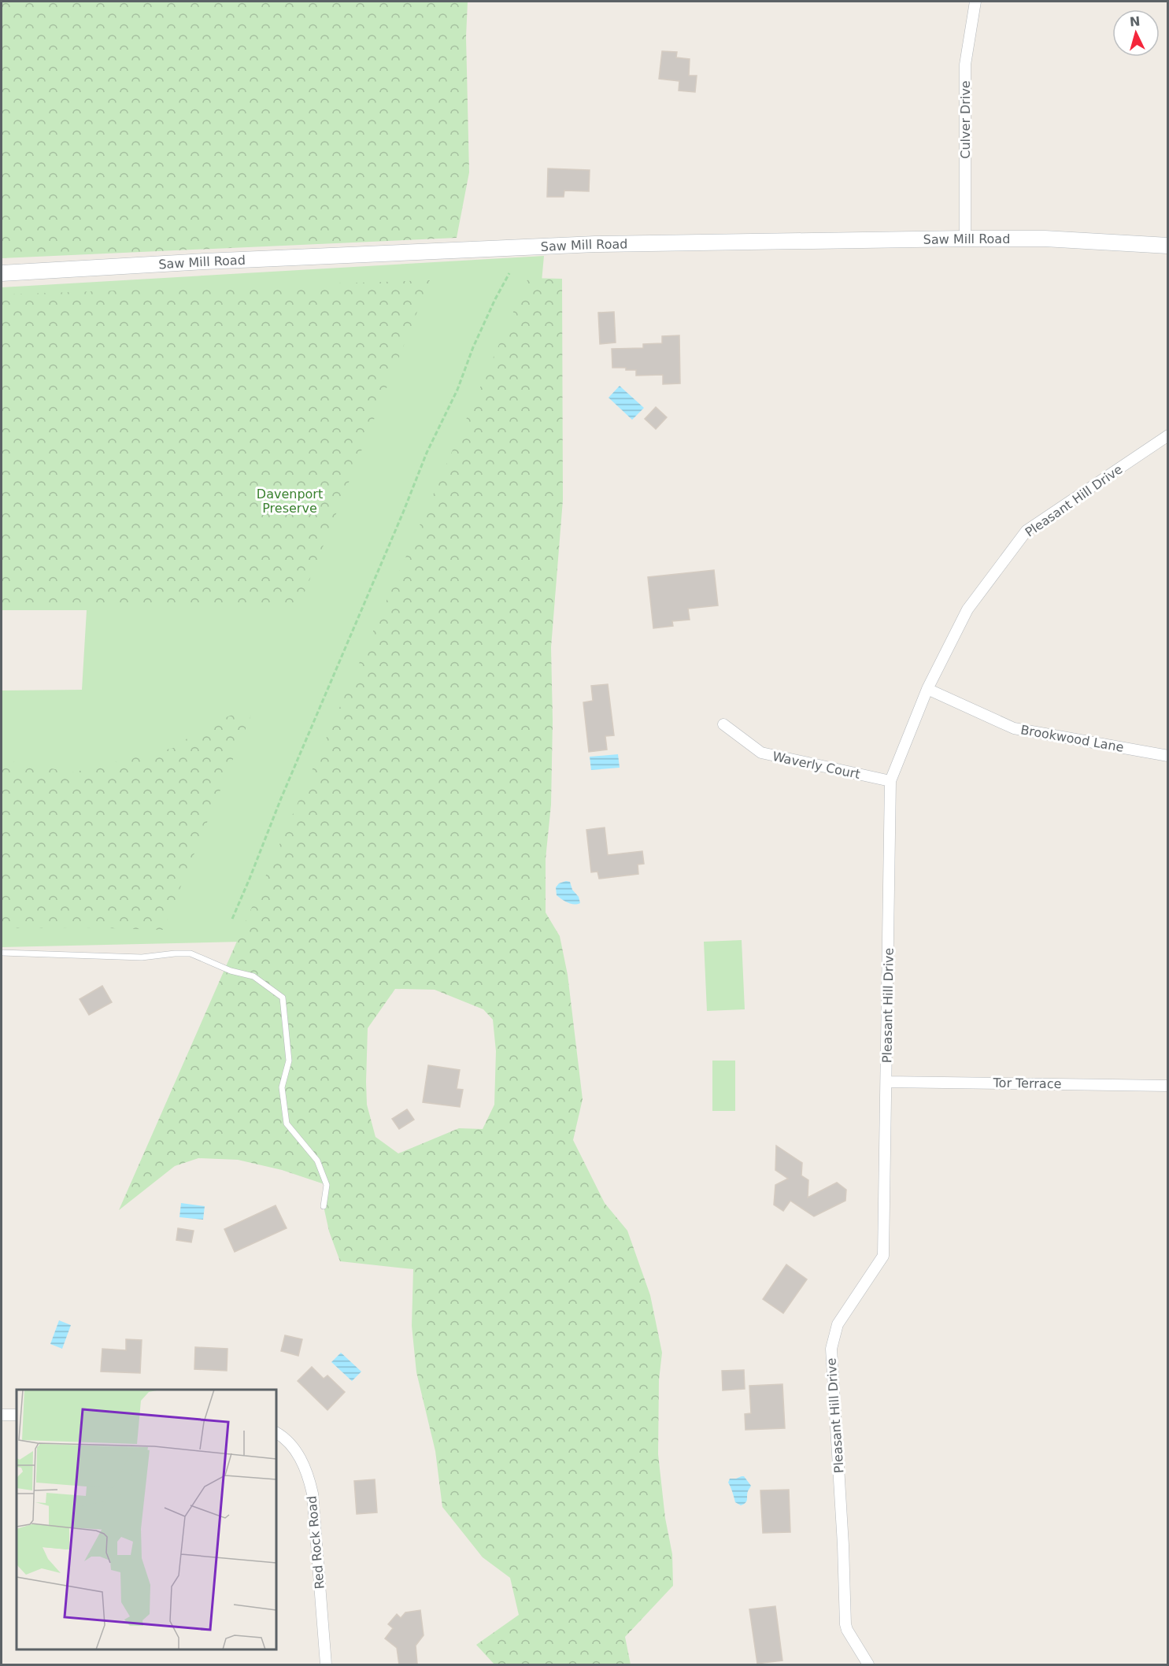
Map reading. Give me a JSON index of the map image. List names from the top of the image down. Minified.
{"streets":{"street":["Culver Drive","Saw Mill Road","Pleasant Hill Drive","Brookwood Lane","Waverly Court","Tor Terrace","Red Rock Road"]},"crossings":[["Culver Drive","Saw Mill Road"],["Pleasant Hill Drive","Brookwood Lane"],["Pleasant Hill Drive","Waverly Court"],["Pleasant Hill Drive","Tor Terrace"]],"parks":["Davenport Preserve"],"north":"top"}
